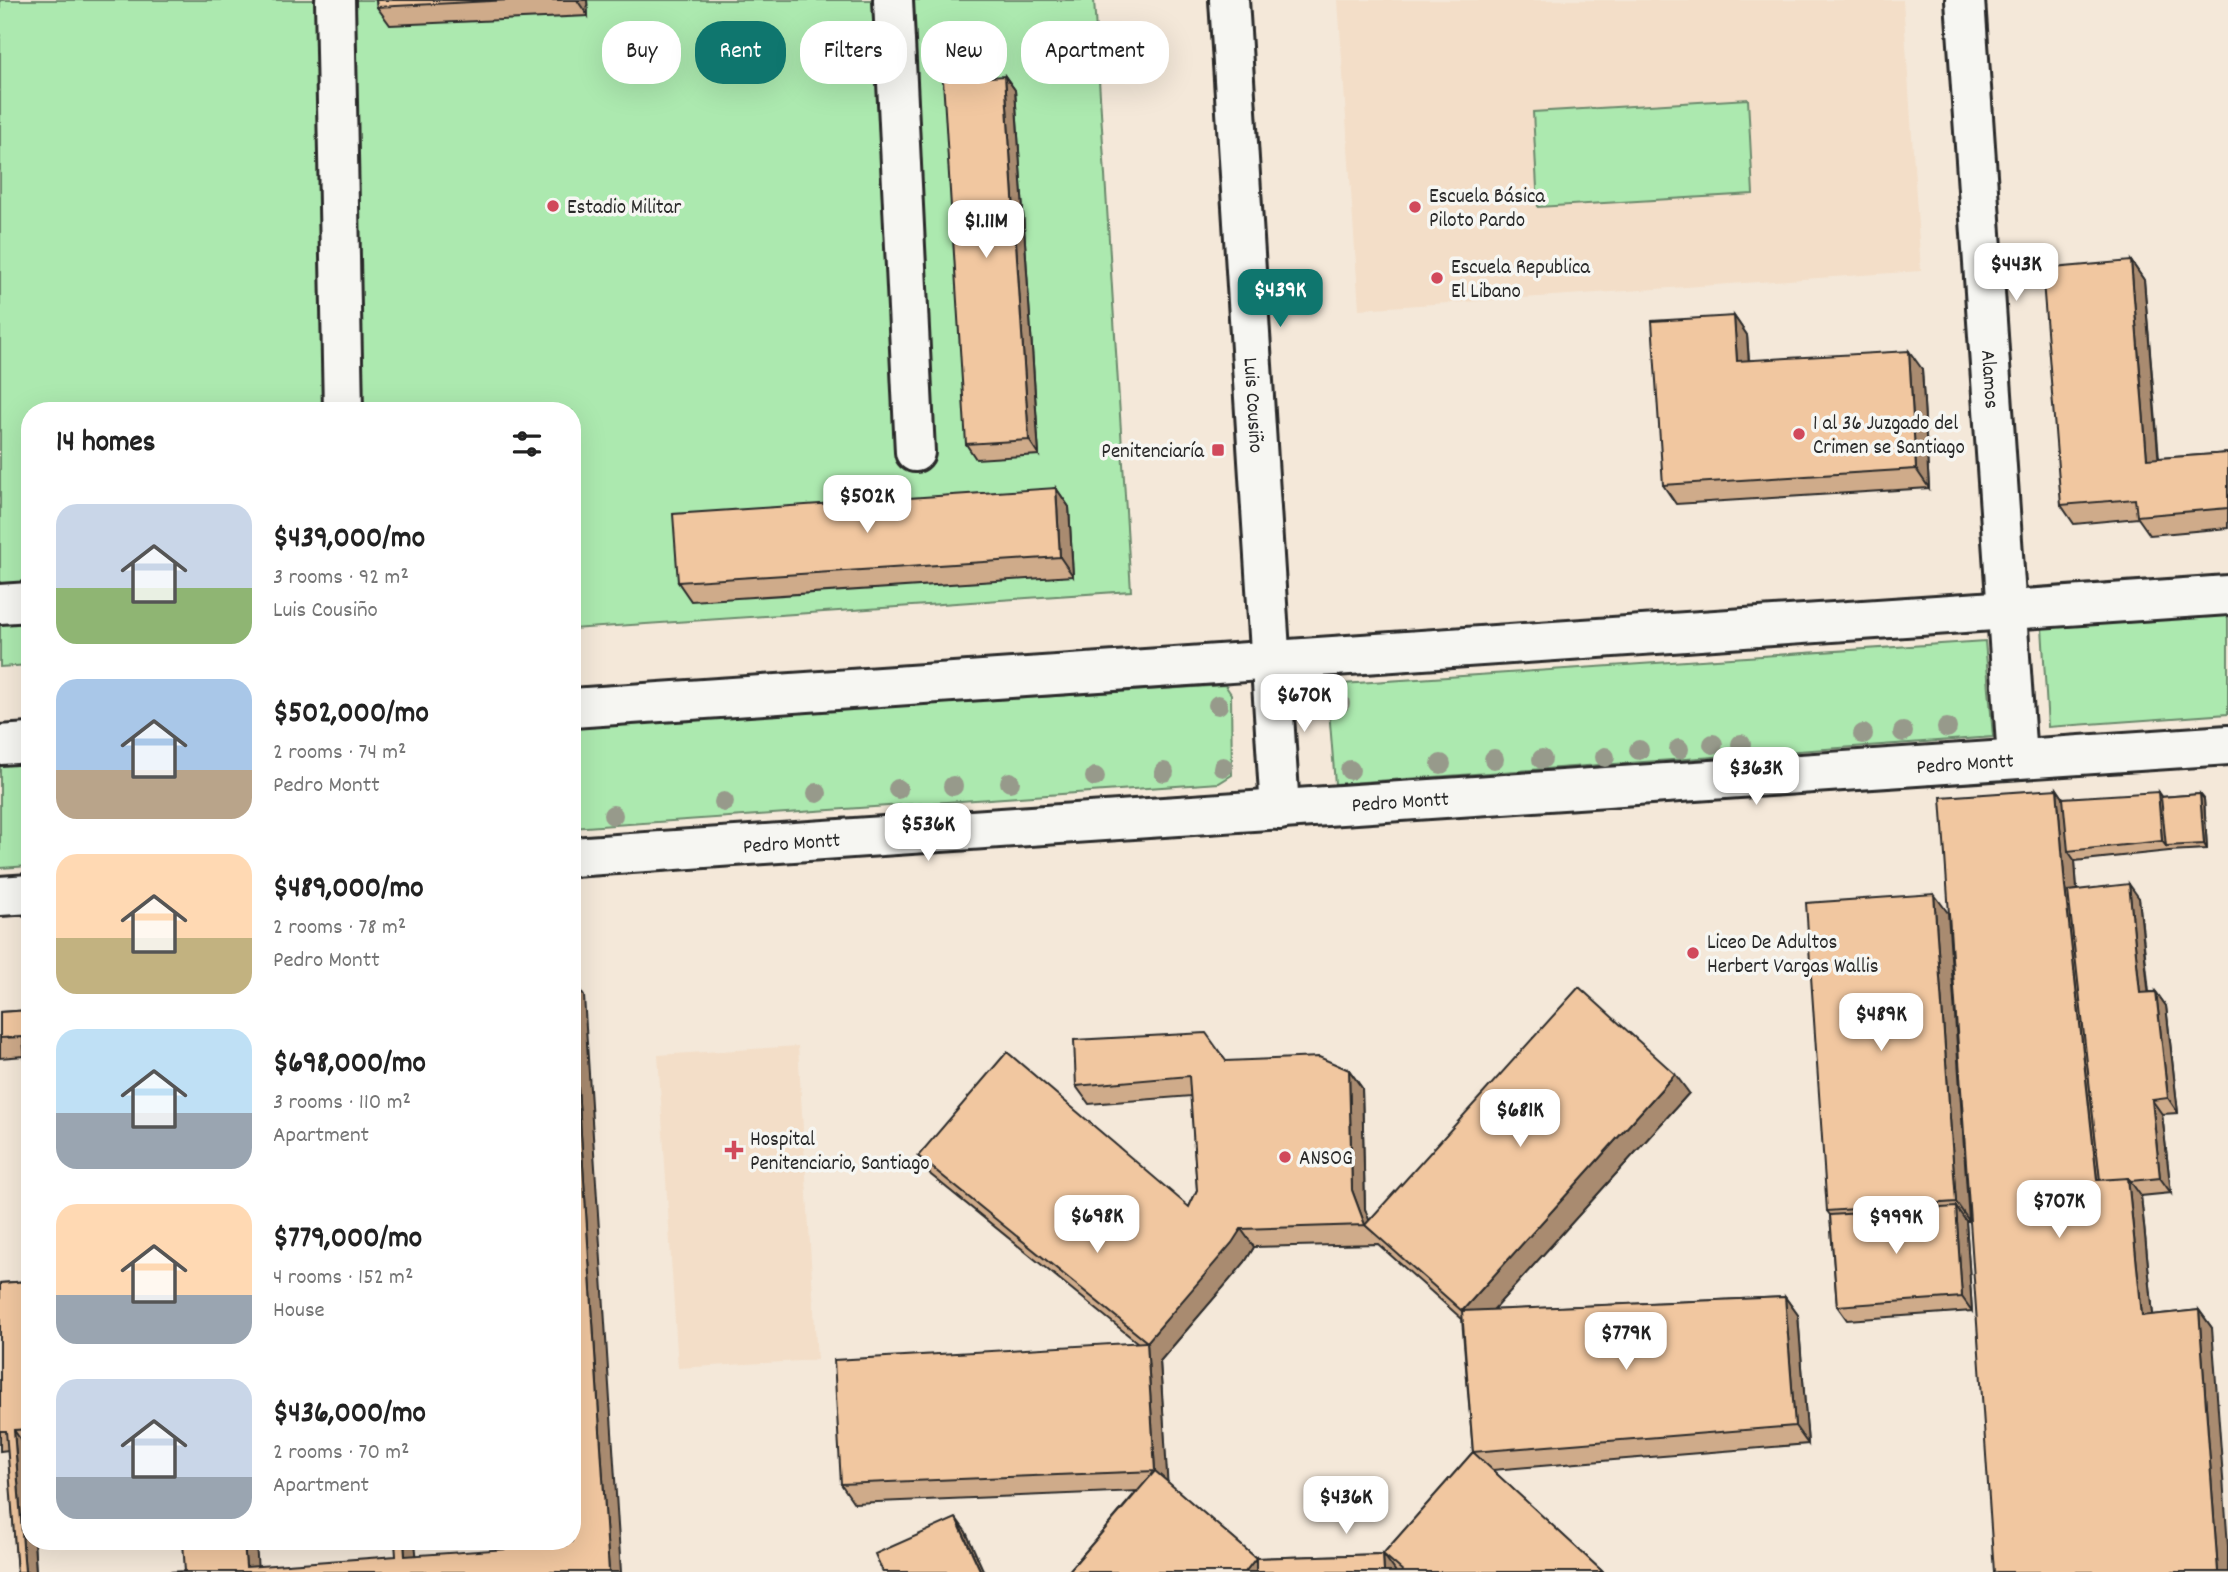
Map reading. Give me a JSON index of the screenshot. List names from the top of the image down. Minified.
{"streets":{"street":["Alamos","Luis Cousiño","Pedro Montt"]},"crossings":[["Alamos","Pedro Montt"],["Luis Cousiño","Pedro Montt"]],"places":{"other":["Estadio Militar","Escuela Básica Piloto Pardo","Escuela Republica El Libano","1 al 36 Juzgado del Crimen se Santiago","Liceo De Adultos Herbert Vargas Wallis","ANSOG"],"transit":["Penitenciaría"],"health":["Hospital Penitenciario, Santiago"]},"page":{"chip":["Buy","Rent","Filters","New","Apartment"],"price":["$1.11M","$443K","$439K","$502K","$670K","$363K","$536K","$489K","$681K","$707K","$698K","$999K","$779K","$436K"],"heading":"14 homes","list":[{"name":"$439,000/mo","note":"3 rooms · 92 m² · Luis Cousiño"},{"name":"$502,000/mo","note":"2 rooms · 74 m² · Pedro Montt"},{"name":"$489,000/mo","note":"2 rooms · 78 m² · Pedro Montt"},{"name":"$698,000/mo","note":"3 rooms · 110 m² · Apartment"},{"name":"$779,000/mo","note":"4 rooms · 152 m² · House"},{"name":"$436,000/mo","note":"2 rooms · 70 m² · Apartment"}]}}
